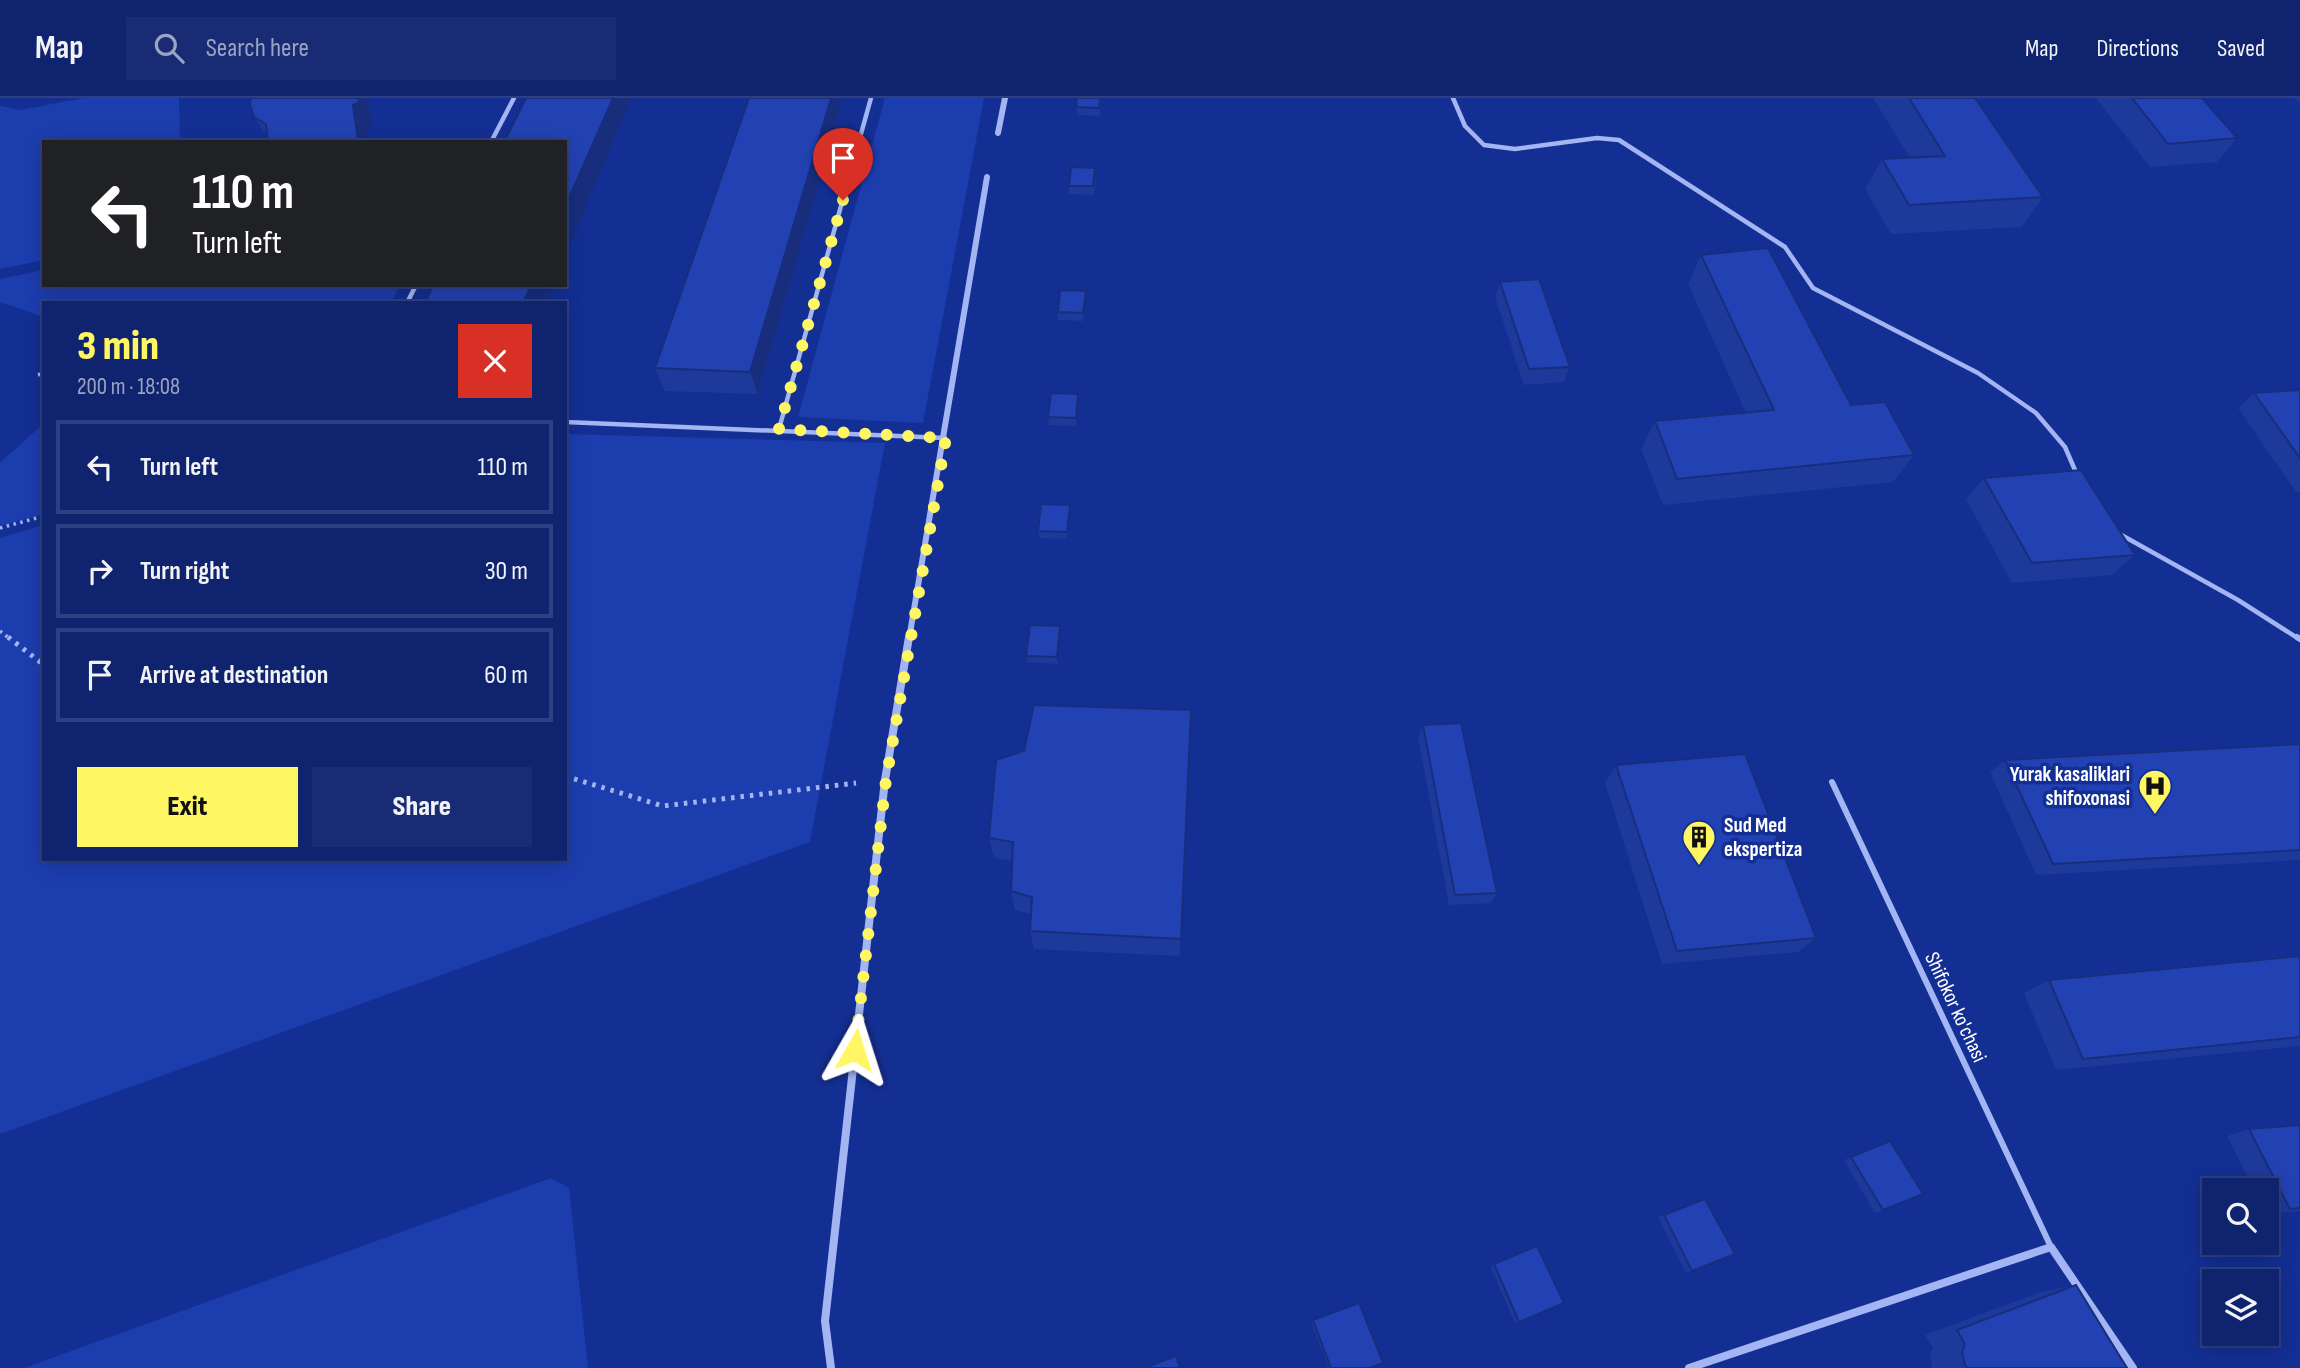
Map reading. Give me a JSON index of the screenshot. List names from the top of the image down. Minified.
{"streets":{"street":["Shifokor ko'chasi"]},"places":{"hospital":["Yurak kasaliklari shifoxonasi"],"building":["Sud Med ekspertiza"]},"page":{"header":"Map","search":"Search here","nav":["Map","Directions","Saved"],"turn":["110 m","Turn left"],"heading":["3 min","200 m · 18:08"],"list":[{"name":"Turn left","value":"110 m"},{"name":"Turn right","value":"30 m"},{"name":"Arrive at destination","value":"60 m"}],"buttons":["Exit","Share"]}}
